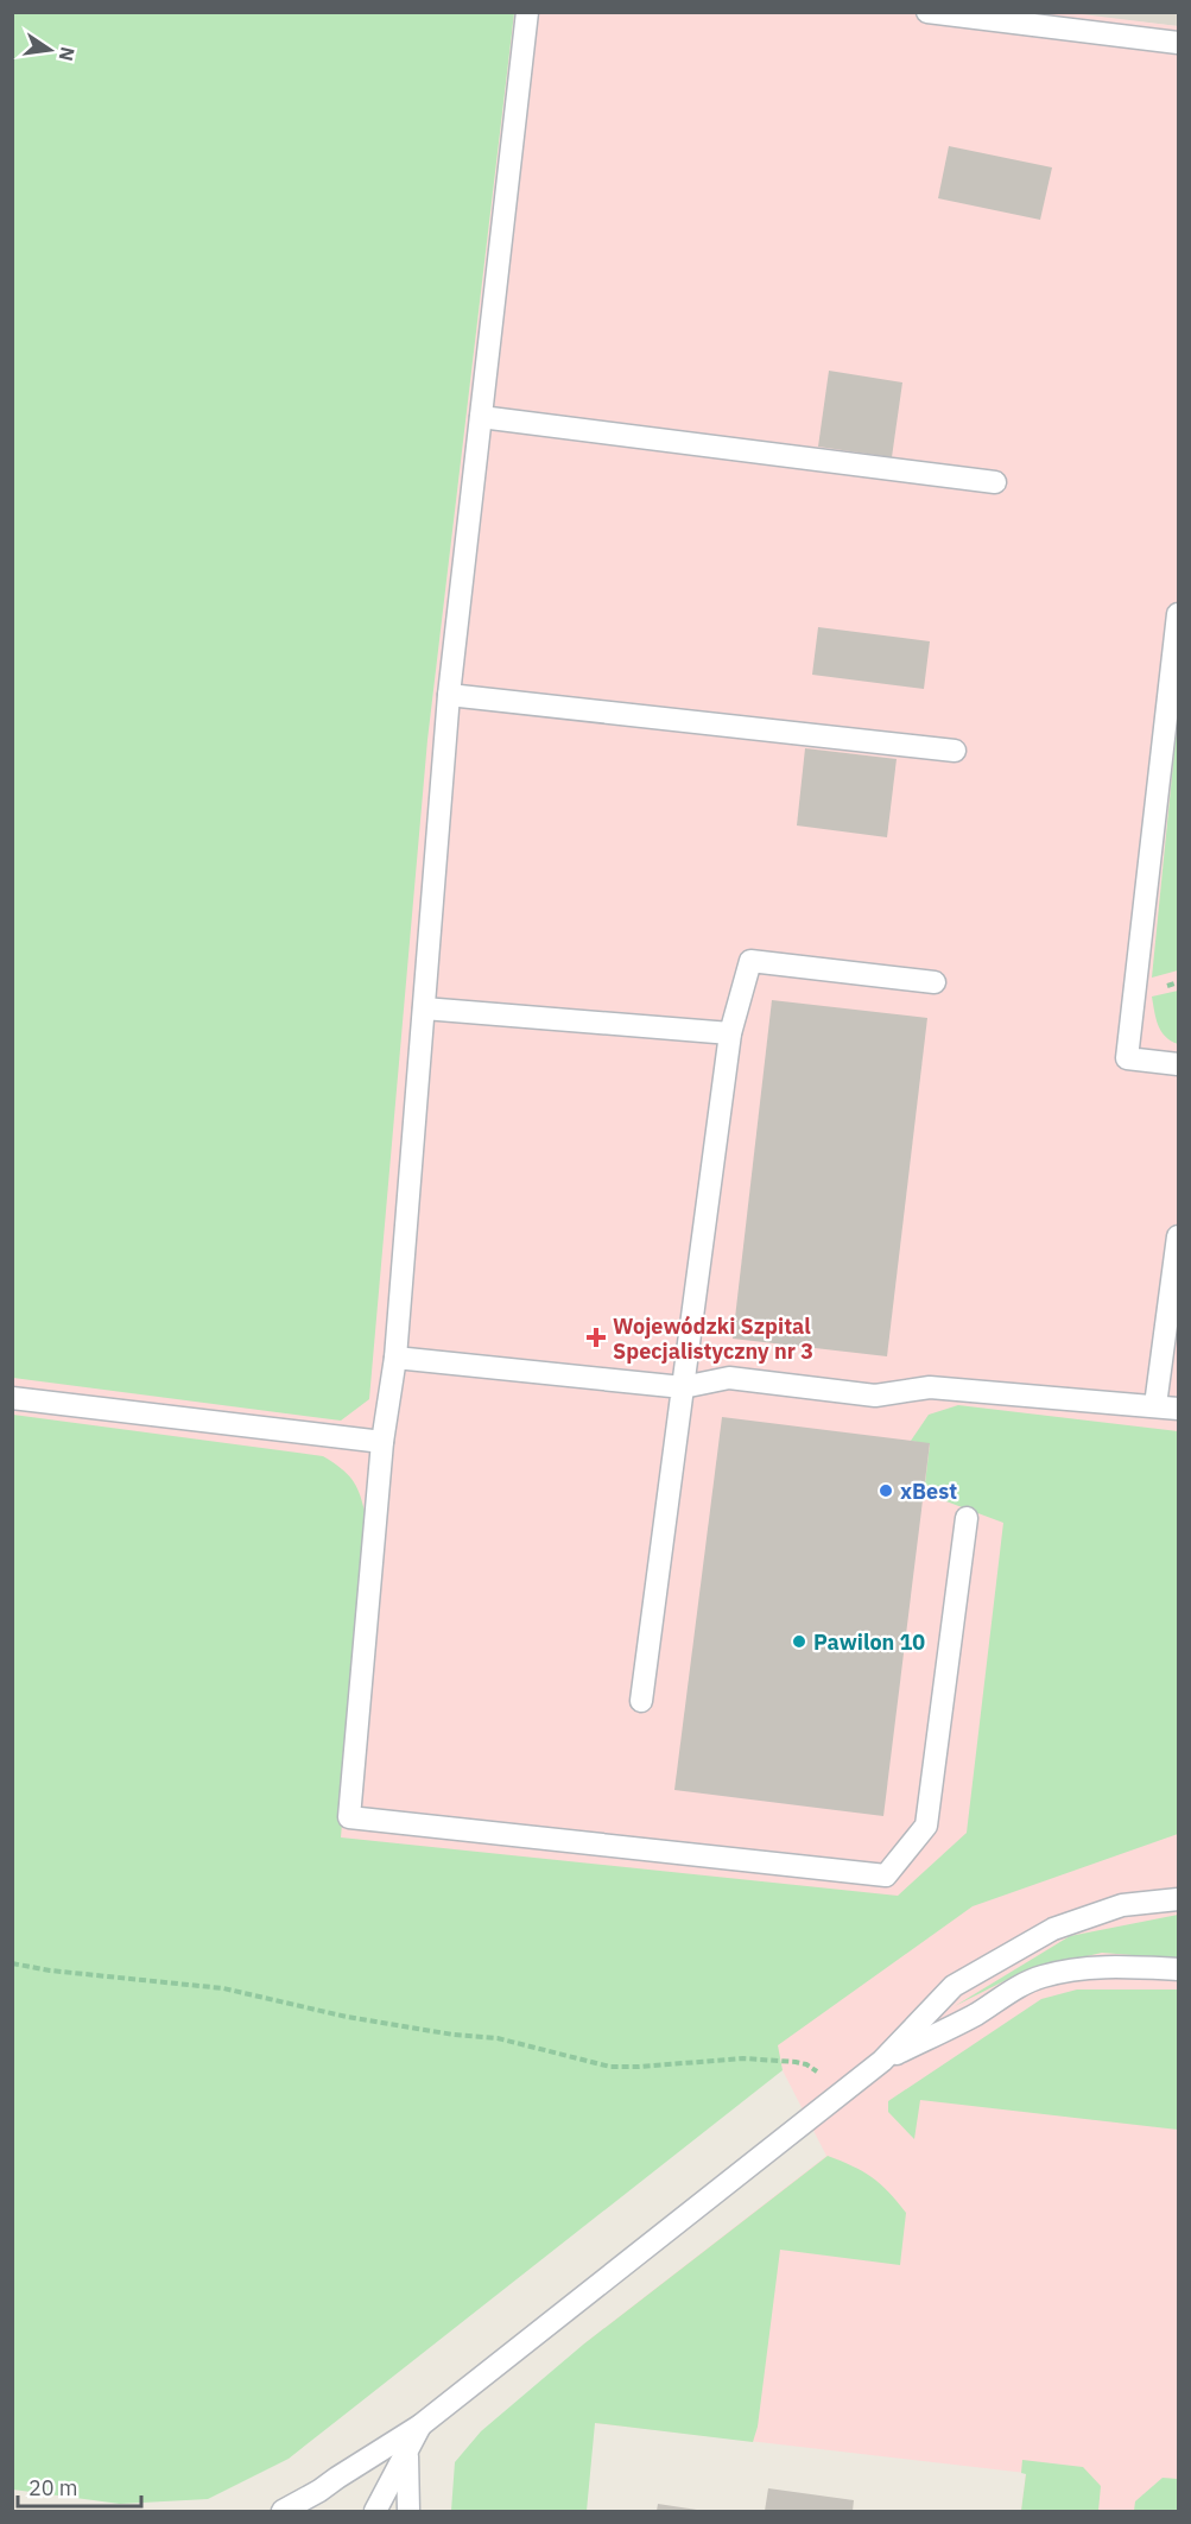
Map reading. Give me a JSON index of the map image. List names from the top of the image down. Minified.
{"places":{"health":["Wojewódzki Szpital Specjalistyczny nr 3"],"other":["xBest","Pawilon 10"]},"scale_bar":"20 m","north":"right"}
